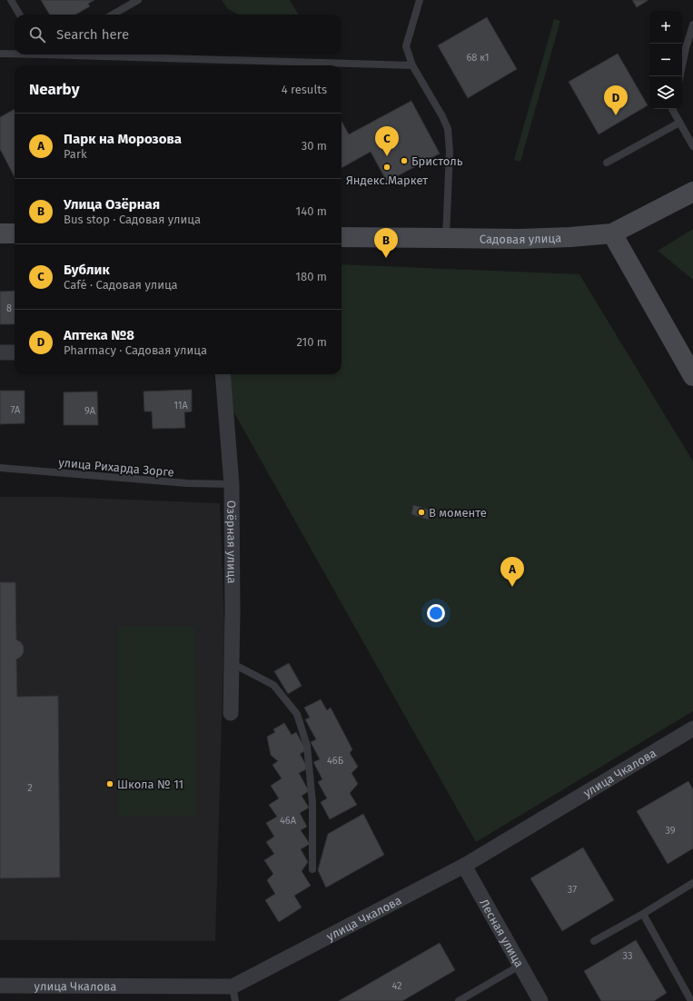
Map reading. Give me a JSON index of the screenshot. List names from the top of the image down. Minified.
{"streets":{"street":["Садовая улица","Озёрная улица","улица Чкалова","Лесная улица"],"lane":["улица Рихарда Зорге"]},"crossings":[["улица Рихарда Зорге","Озёрная улица"],["улица Чкалова","Лесная улица"]],"places":["Бристоль","Яндекс.Маркет","В моменте","Школа № 11"],"house_numbers":["68 к1","8","11А","7А","9А","46Б","2","46А","39","37","33","42"],"page":{"map_buttons":["+","−"],"search":"Search here","heading":["Nearby","4 results"],"pins":["D","C","B","A"],"list":[{"mark":"A","name":"Парк на Морозова","note":"Park","value":"30 m"},{"mark":"B","name":"Улица Озёрная","note":"Bus stop · Садовая улица","value":"140 m"},{"mark":"C","name":"Бублик","note":"Café · Садовая улица","value":"180 m"},{"mark":"D","name":"Аптека №8","note":"Pharmacy · Садовая улица","value":"210 m"}]}}
